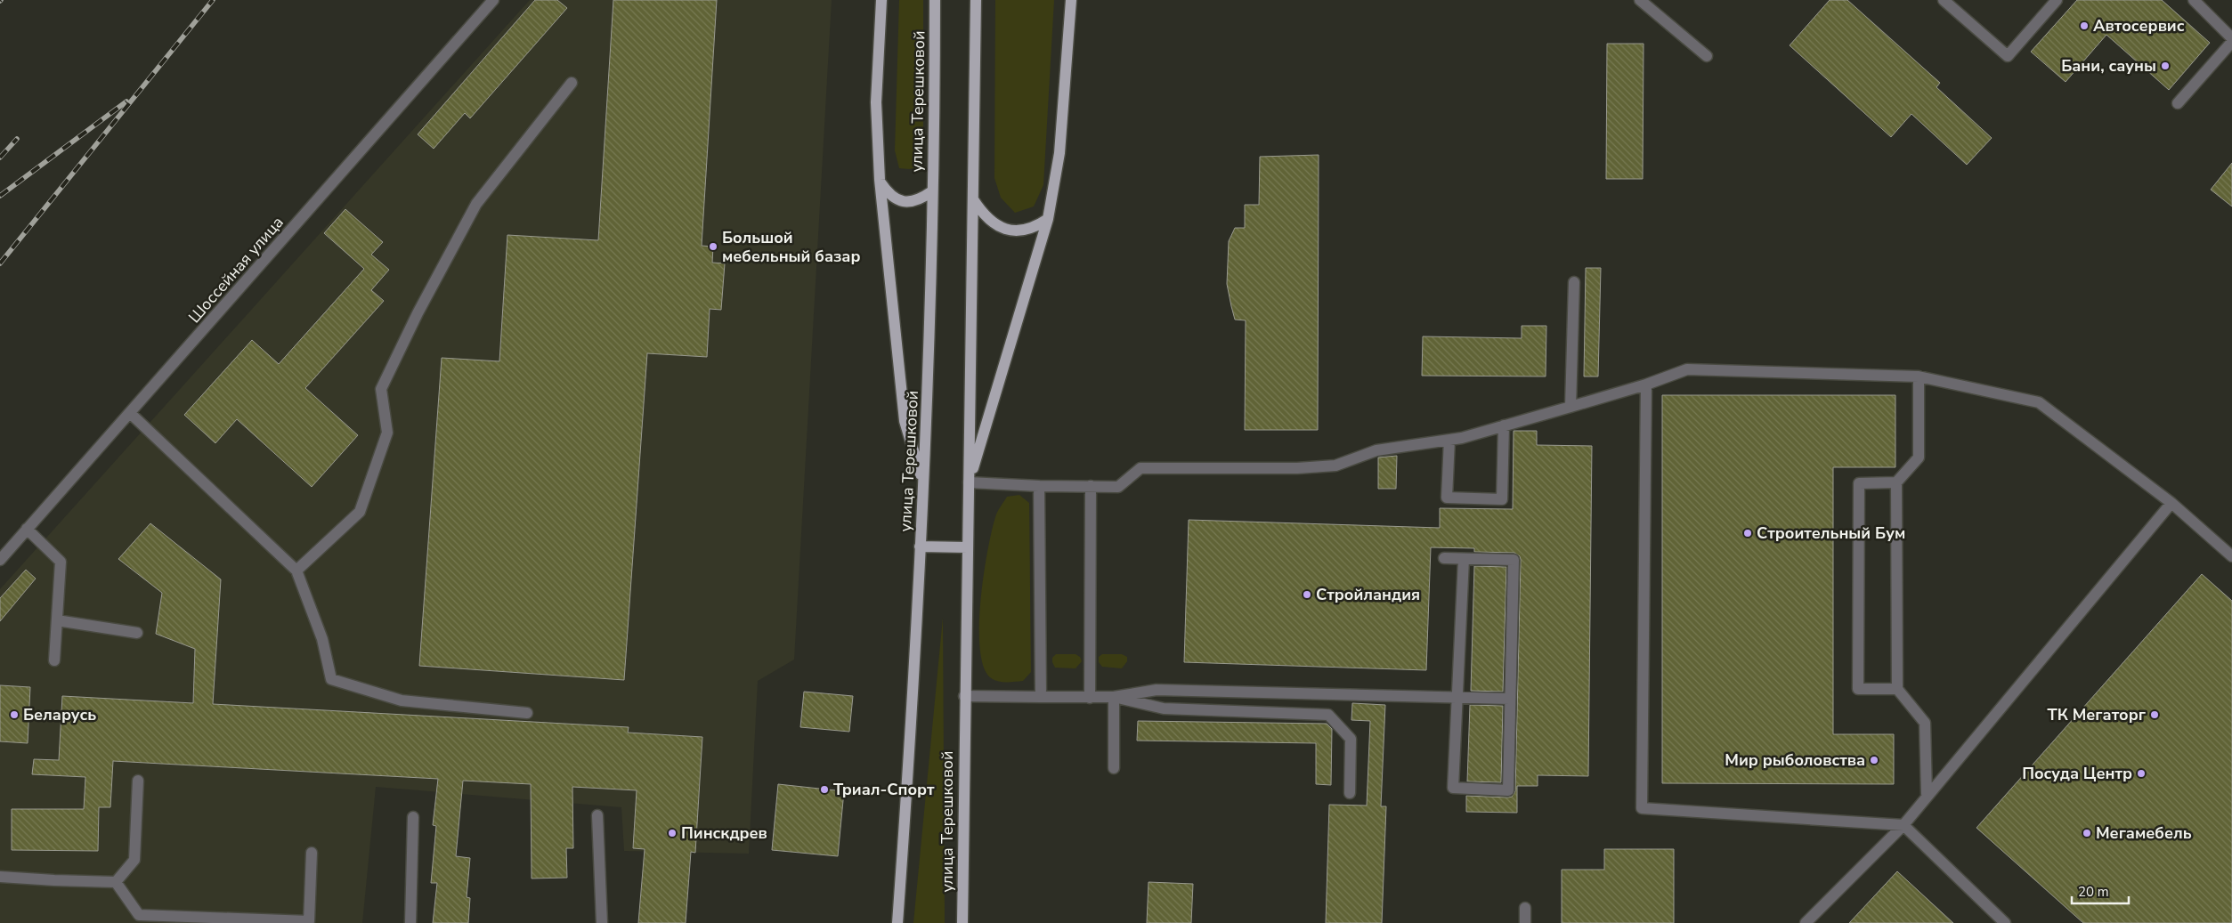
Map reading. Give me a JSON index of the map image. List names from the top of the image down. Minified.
{"streets":{"main road":["улица Терешковой"],"street":["Шоссейная улица"]},"places":["Автосервис","Бани, сауны","Большой мебельный базар","Строительный Бум","Стройландия","Беларусь","ТК Мегаторг","Мир рыболовства","Посуда Центр","Триал-Спорт","Пинскдрев","Мегамебель"],"scale_bar":"20 m"}
